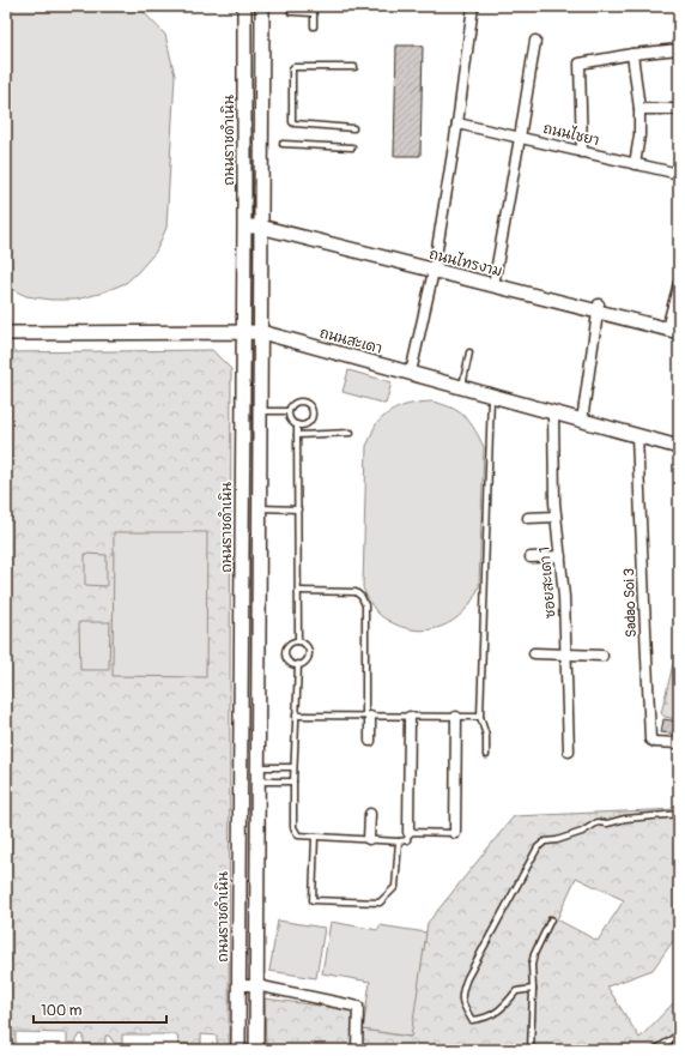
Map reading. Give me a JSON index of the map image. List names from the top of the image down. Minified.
{"streets":{"street":["ถนนไชยา","ถนนราชดำเนิน","ถนนไทรงาม","ถนนสะเดา","ซอยสะเดา 1","Sadao Soi 3"]},"crossings":[["ถนนราชดำเนิน","ถนนไทรงาม"],["ถนนราชดำเนิน","ถนนสะเดา"],["ถนนสะเดา","ซอยสะเดา 1"],["ถนนสะเดา","Sadao Soi 3"]],"scale_bar":"100 m"}
